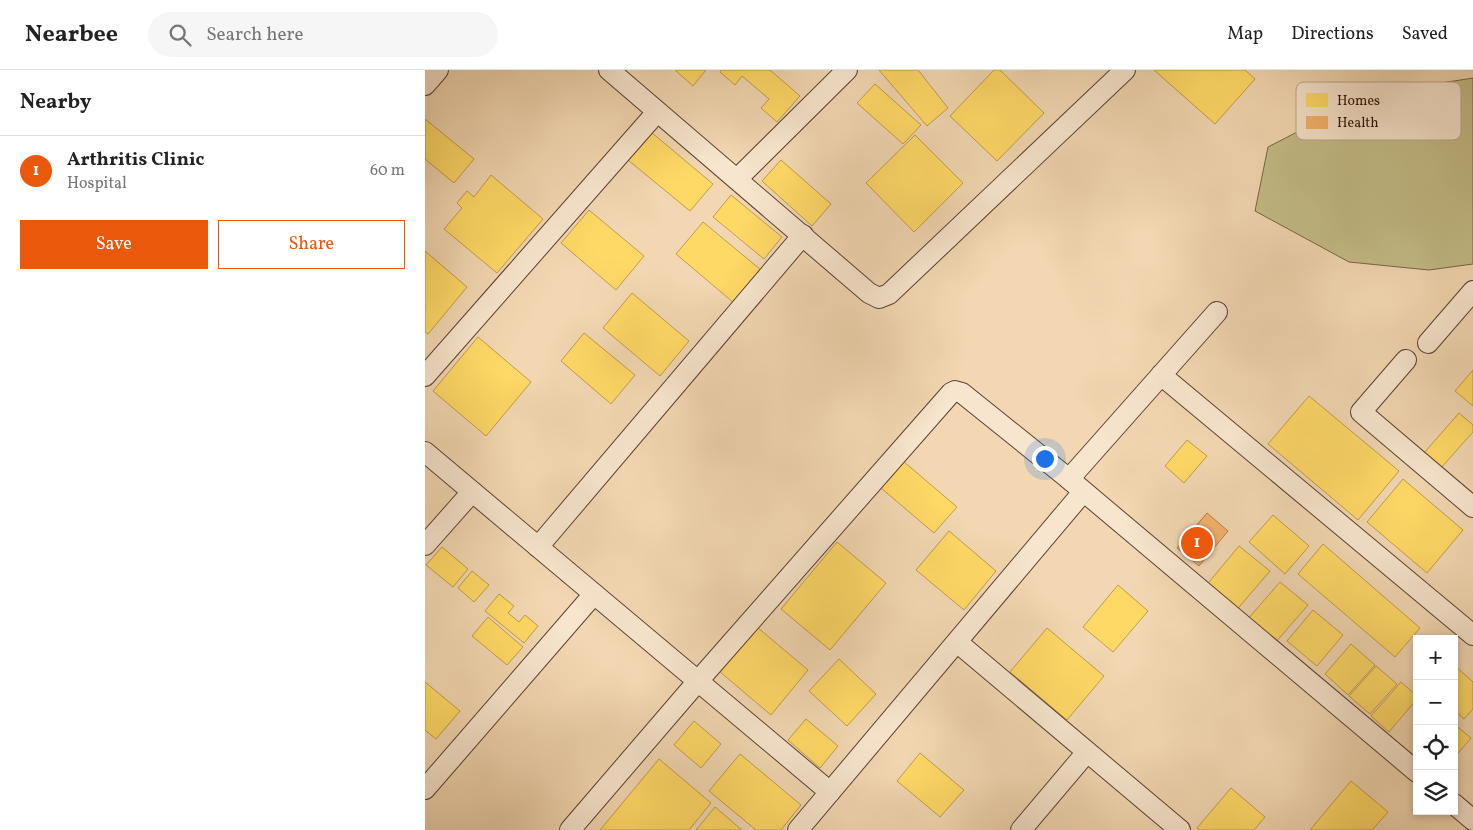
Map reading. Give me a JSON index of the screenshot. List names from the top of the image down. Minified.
{"legend":["Homes","Health"],"page":{"header":"Nearbee","search":"Search here","nav":["Map","Directions","Saved"],"heading":"Nearby","list":[{"mark":"1","name":"Arthritis Clinic","note":"Hospital","value":"60 m"}],"buttons":["Save","Share"],"pins":"1","map_buttons":["+","−"]}}
